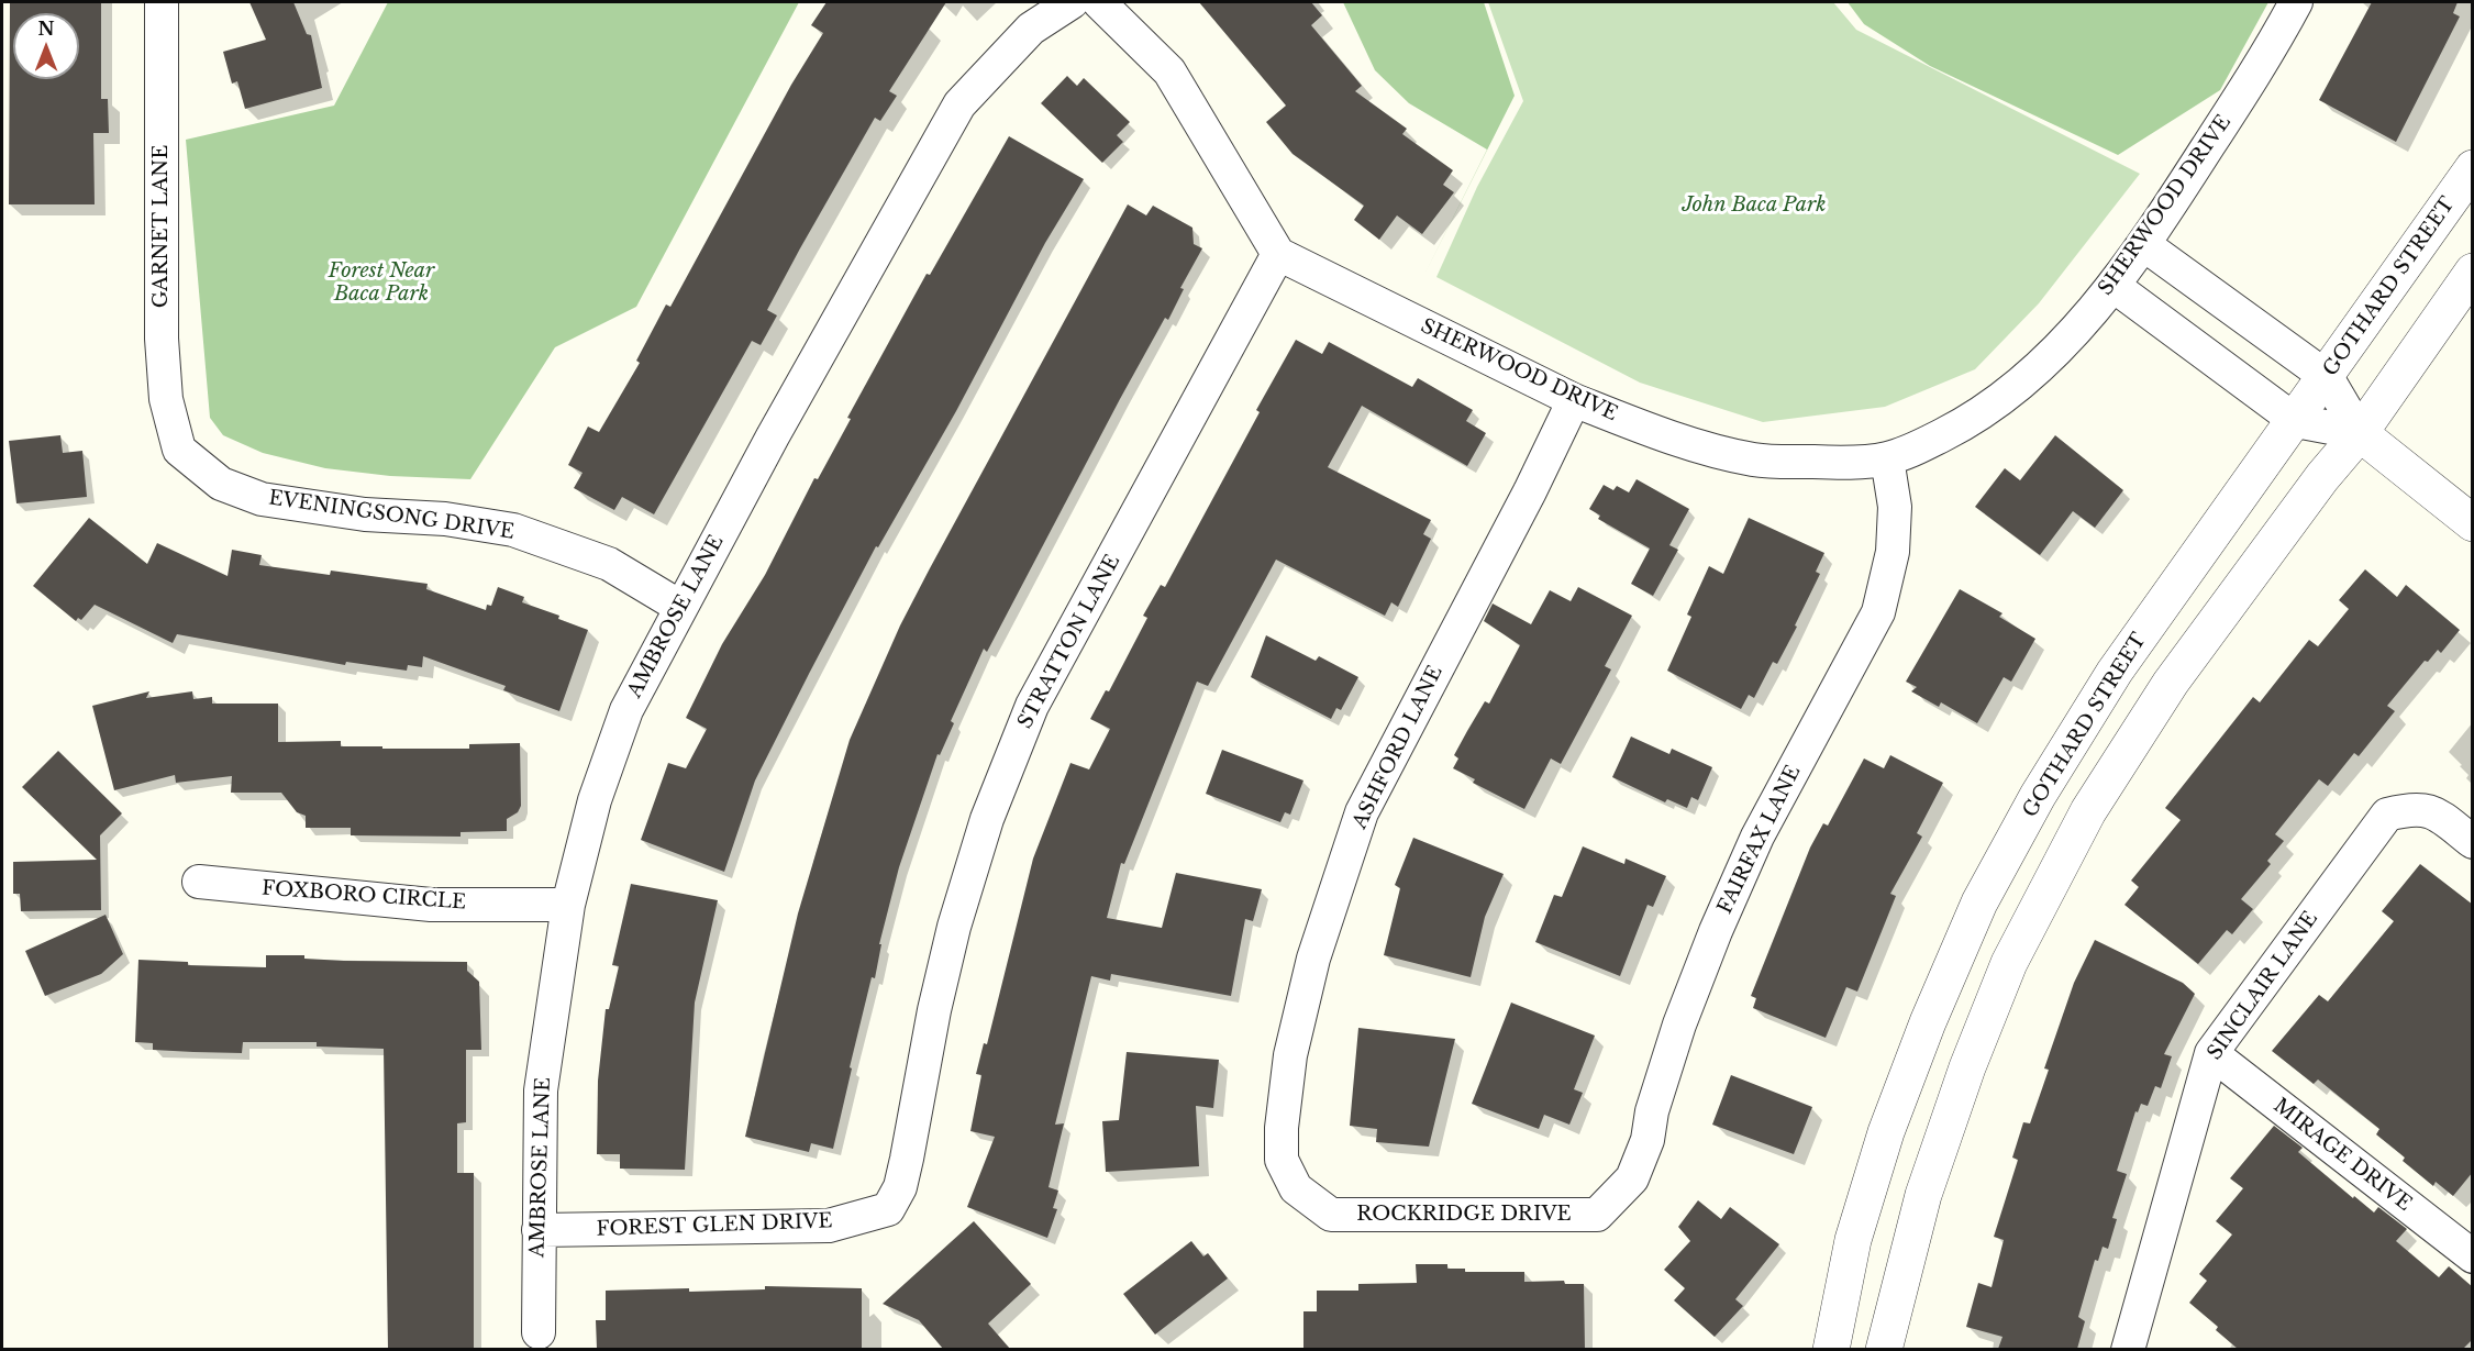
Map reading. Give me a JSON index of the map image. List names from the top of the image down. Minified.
{"streets":{"street":["SHERWOOD DRIVE","GARNET LANE","GOTHARD STREET","EVENINGSONG DRIVE","AMBROSE LANE","STRATTON LANE","ASHFORD LANE","FAIRFAX LANE","FOXBORO CIRCLE","SINCLAIR LANE","MIRAGE DRIVE","ROCKRIDGE DRIVE","FOREST GLEN DRIVE"]},"crossings":[["SHERWOOD DRIVE","STRATTON LANE"],["SHERWOOD DRIVE","ASHFORD LANE"],["SHERWOOD DRIVE","FAIRFAX LANE"],["GARNET LANE","EVENINGSONG DRIVE"],["EVENINGSONG DRIVE","AMBROSE LANE"],["AMBROSE LANE","FOXBORO CIRCLE"],["AMBROSE LANE","FOREST GLEN DRIVE"],["STRATTON LANE","FOREST GLEN DRIVE"],["ASHFORD LANE","ROCKRIDGE DRIVE"],["FAIRFAX LANE","ROCKRIDGE DRIVE"],["SINCLAIR LANE","MIRAGE DRIVE"]],"parks":["John Baca Park","Forest Near Baca Park"],"north":"top"}
